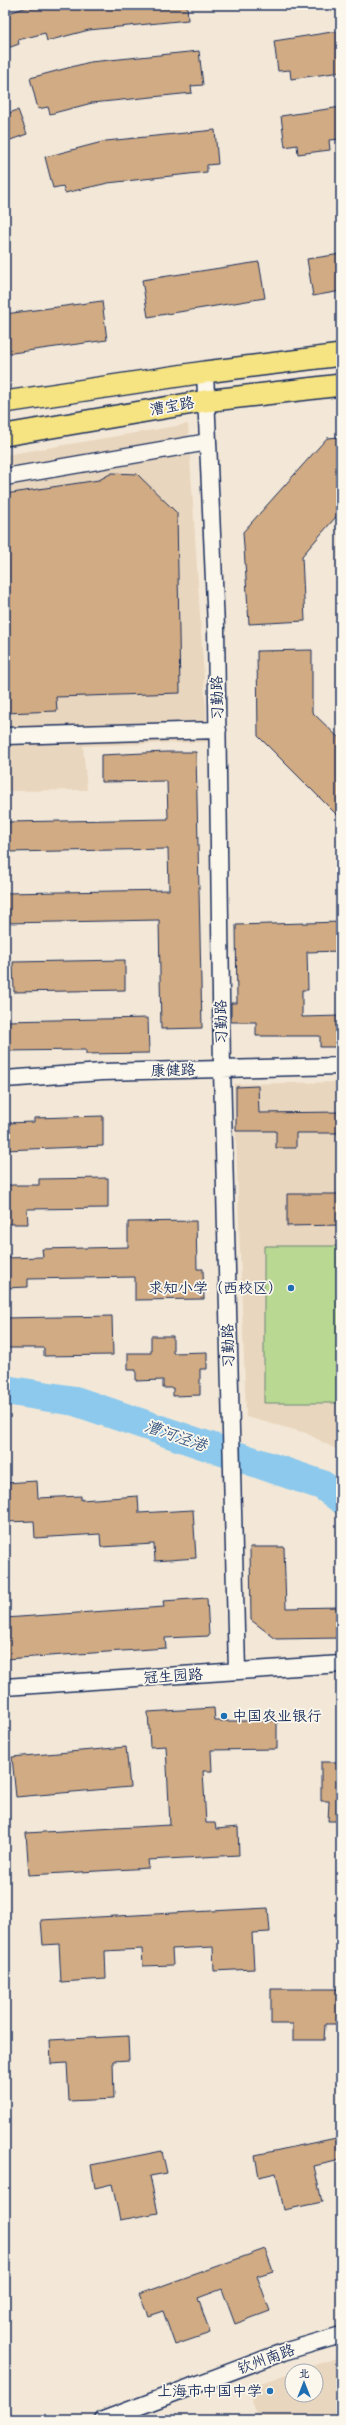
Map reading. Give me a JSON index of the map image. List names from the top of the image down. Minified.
{"streets":{"main road":["漕宝路"],"street":["习勤路","康健路","冠生园路","钦州南路"]},"crossings":[["漕宝路","习勤路"],["习勤路","康健路"],["习勤路","冠生园路"]],"water":["漕河泾港"],"places":["求知小学（西校区）","中国农业银行","上海市中国中学"],"north":"top"}
